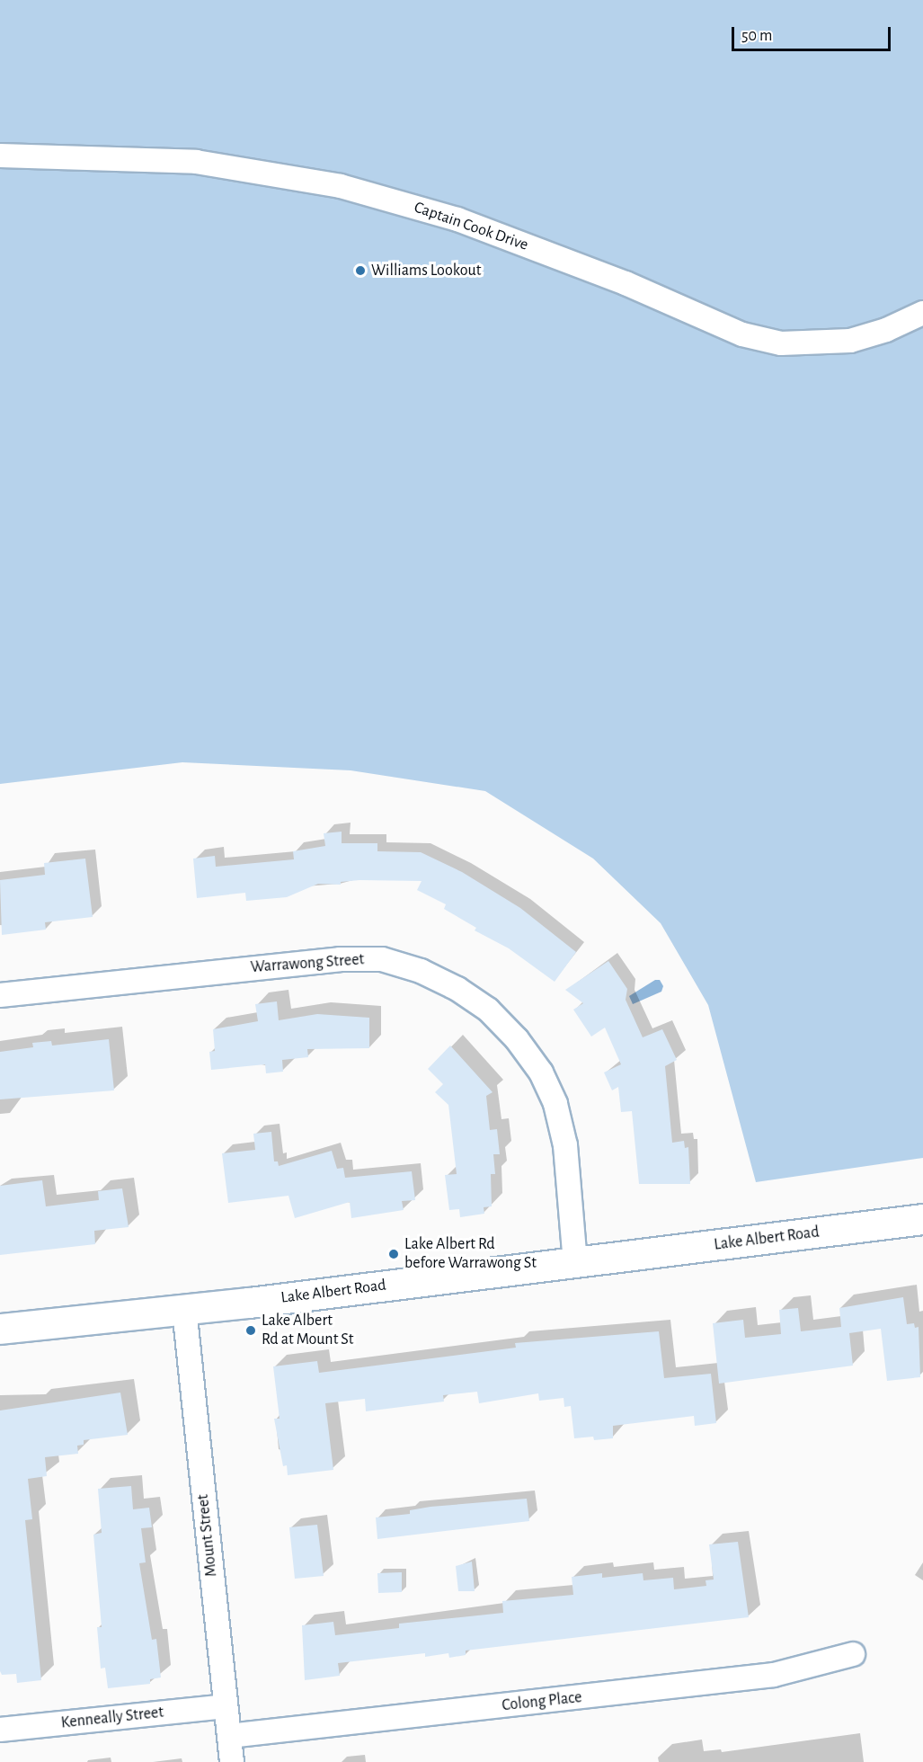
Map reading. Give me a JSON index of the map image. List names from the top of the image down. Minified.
{"streets":{"main road":["Lake Albert Road"],"street":["Captain Cook Drive","Warrawong Street","Mount Street","Colong Place","Kenneally Street"]},"crossings":[["Warrawong Street","Lake Albert Road"],["Lake Albert Road","Mount Street"],["Mount Street","Colong Place"],["Mount Street","Kenneally Street"]],"places":["Williams Lookout","Lake Albert Rd before Warrawong St","Lake Albert Rd at Mount St"],"scale_bar":"50 m"}
